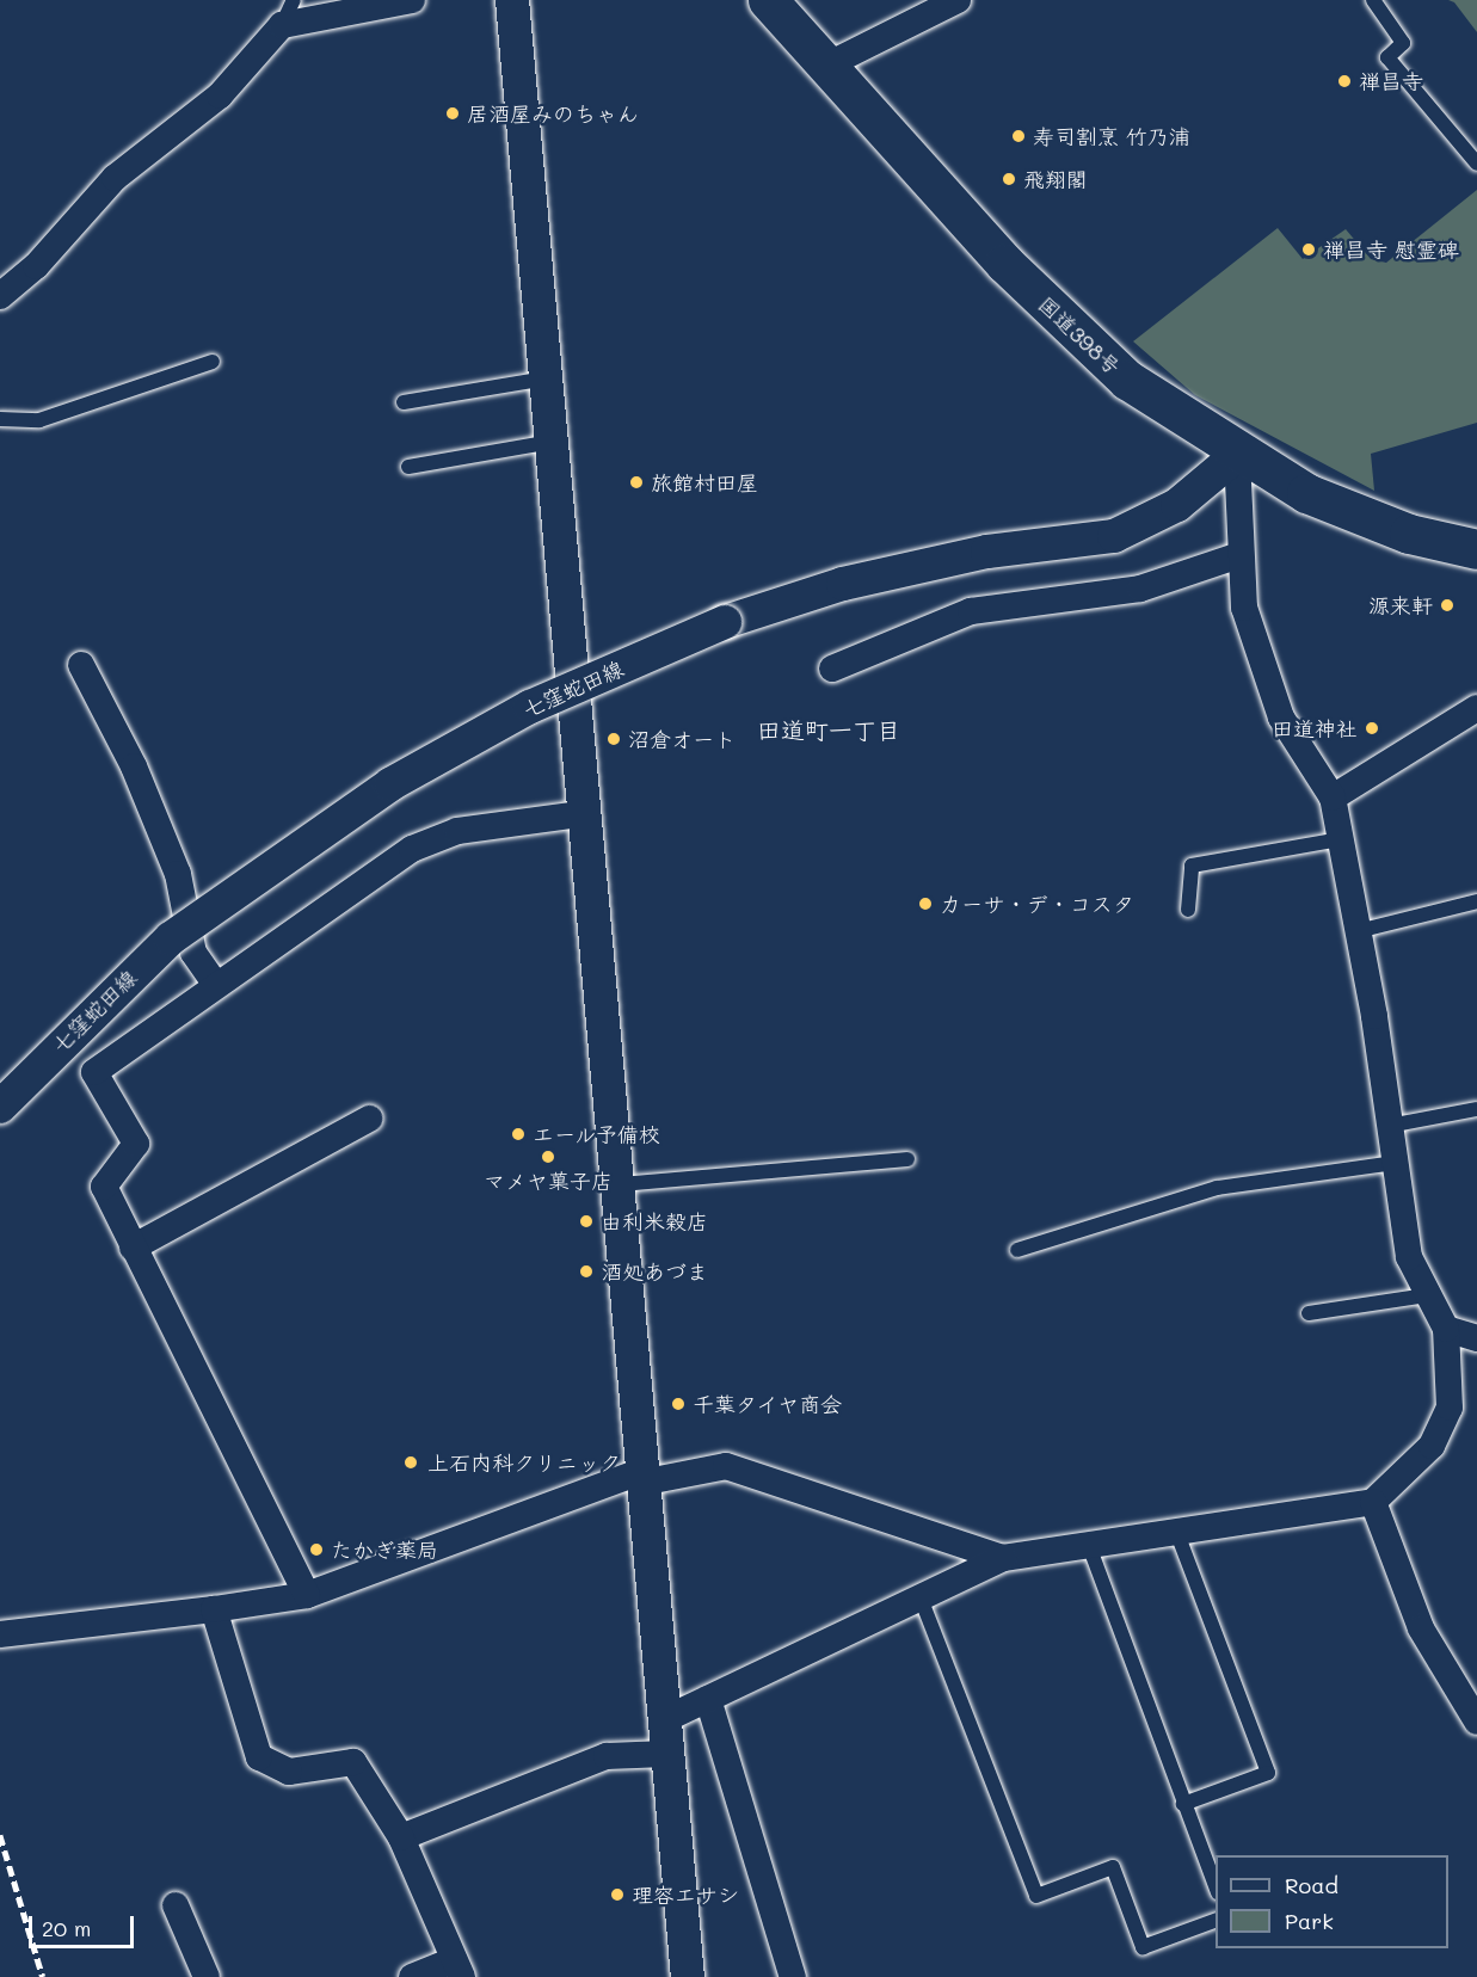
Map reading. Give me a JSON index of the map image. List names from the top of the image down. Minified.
{"streets":{"highway":["国道398号"],"street":["七窪蛇田線"]},"crossings":[["国道398号","七窪蛇田線"]],"districts":["田道町一丁目"],"places":["禅昌寺","居酒屋みのちゃん","寿司割烹 竹乃浦","飛翔閣","禅昌寺 慰霊碑","旅館村田屋","源来軒","田道神社","沼倉オート","カーサ・デ・コスタ","エール予備校","マメヤ菓子店","由利米穀店","酒処あづま","千葉タイヤ商会","上石内科クリニック","たかぎ薬局","理容エサシ"],"legend":["Road","Park"],"scale_bar":"20 m"}
